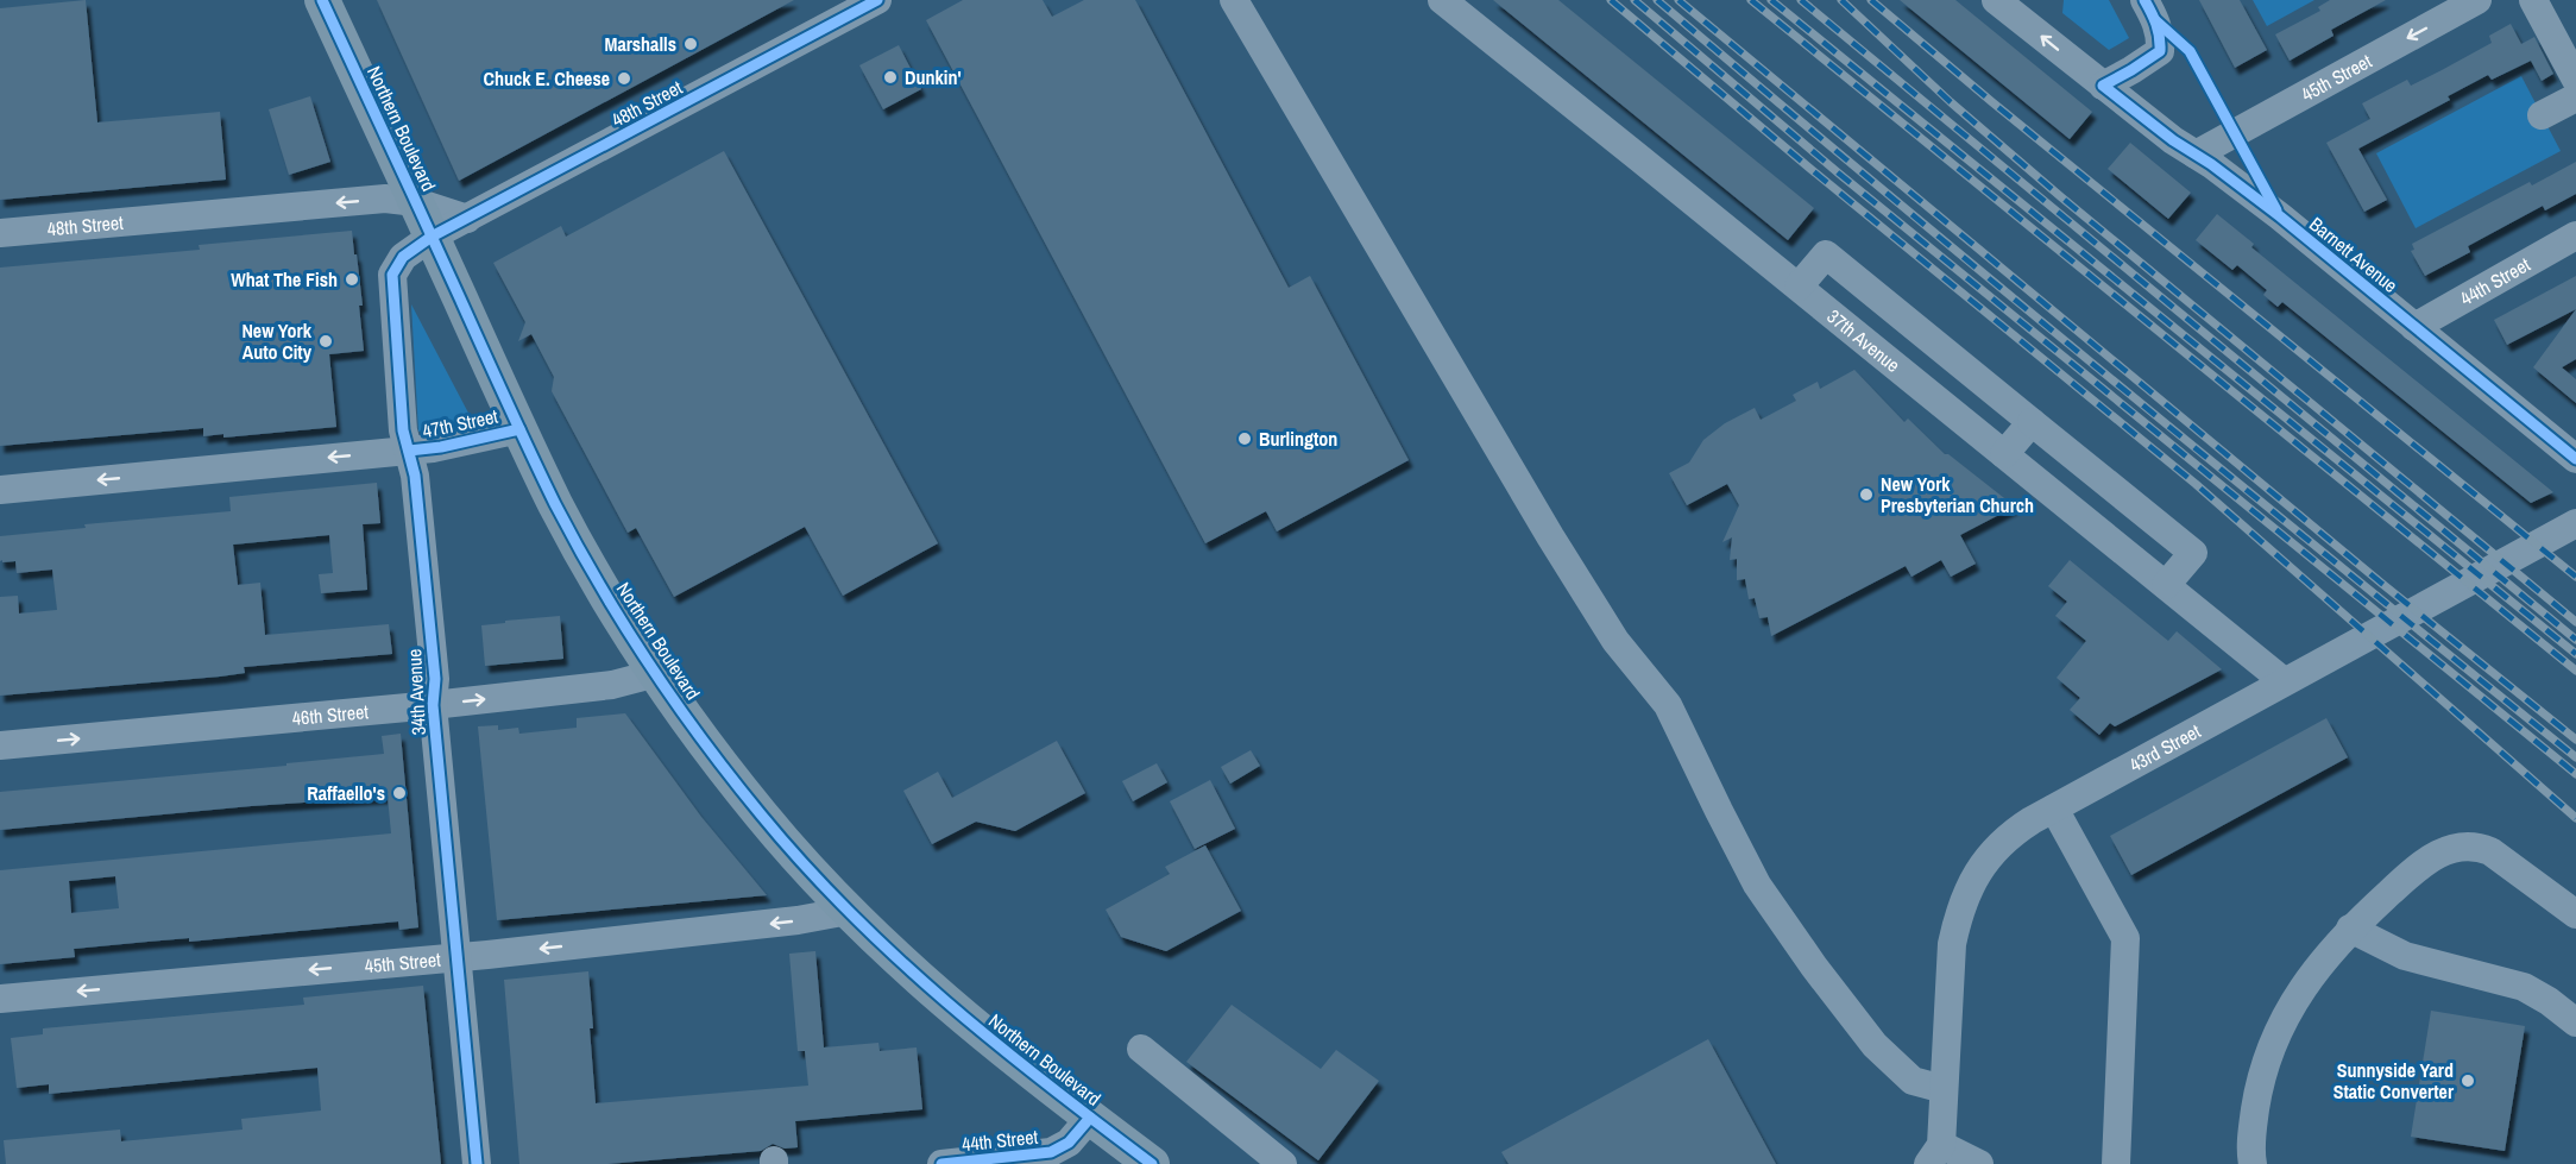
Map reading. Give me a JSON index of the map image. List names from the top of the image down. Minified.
{"streets":{"main road":["Northern Boulevard"],"street":["45th Street","48th Street","Barnett Avenue","44th Street","37th Avenue","47th Street","34th Avenue","46th Street","43rd Street"]},"crossings":[["45th Street","Northern Boulevard"],["45th Street","Barnett Avenue"],["45th Street","34th Avenue"],["48th Street","Northern Boulevard"],["48th Street","34th Avenue"],["Northern Boulevard","44th Street"],["Northern Boulevard","47th Street"],["Northern Boulevard","34th Avenue"],["Northern Boulevard","46th Street"],["Barnett Avenue","44th Street"],["37th Avenue","43rd Street"],["47th Street","34th Avenue"],["34th Avenue","46th Street"]],"one_way":["45th Street","48th Street","47th Street","46th Street"],"places":["Marshalls","Dunkin'","Chuck E. Cheese","What The Fish","New York Auto City","Burlington","New York Presbyterian Church","Raffaello's","Sunnyside Yard Static Converter"]}
